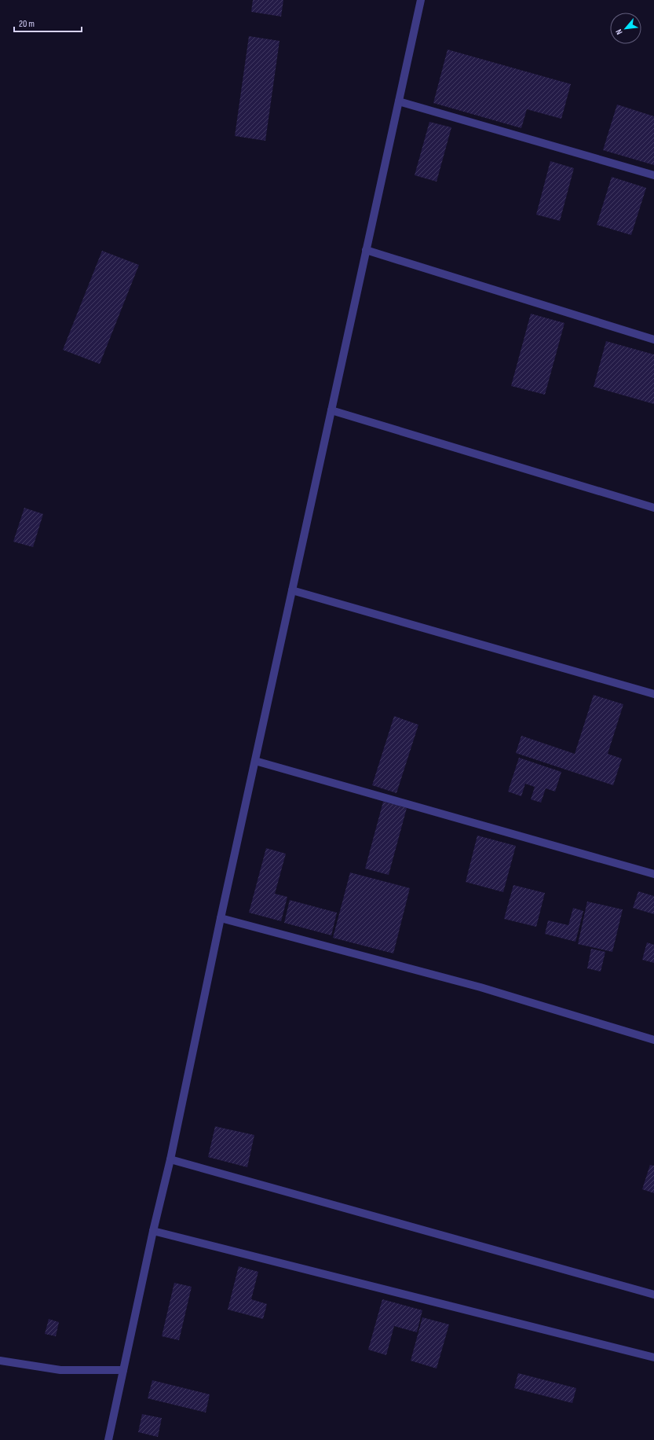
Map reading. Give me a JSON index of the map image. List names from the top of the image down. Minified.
{"scale_bar":"20 m","north":"bottom left"}
